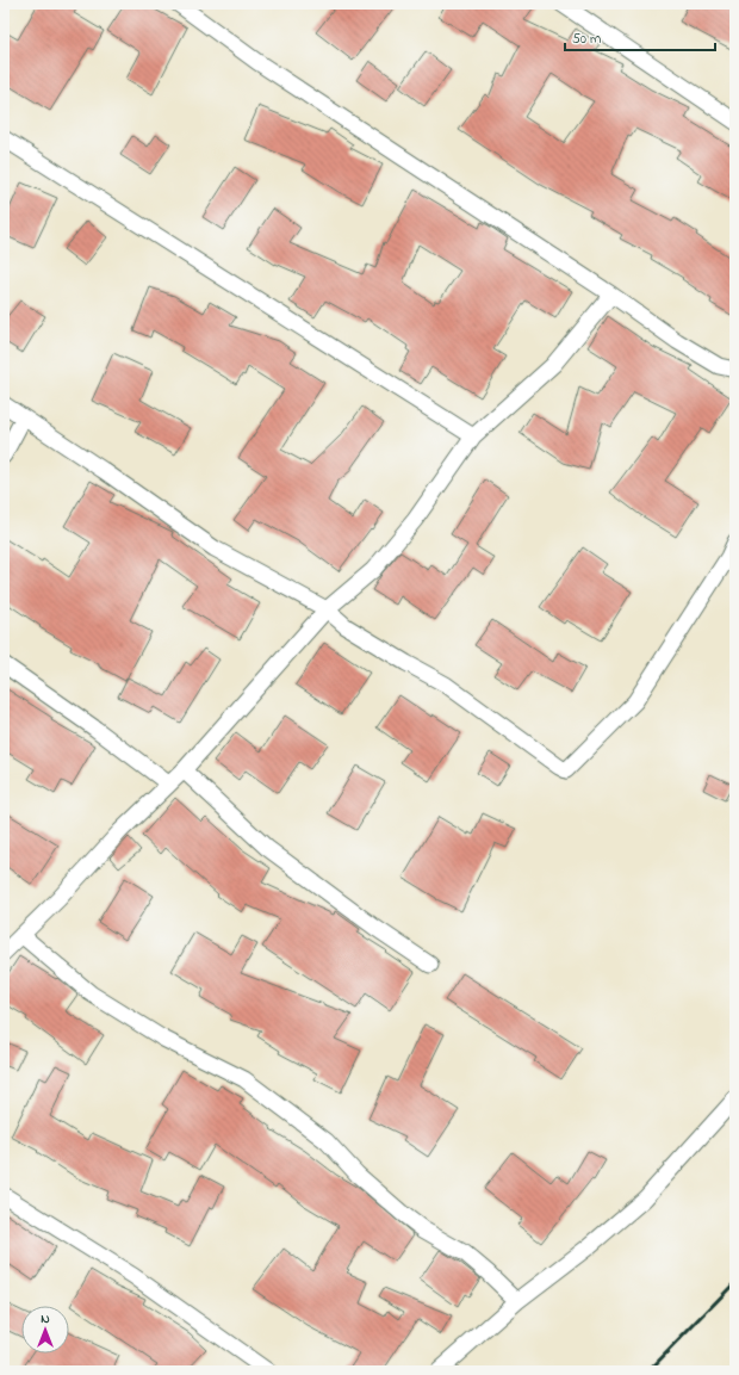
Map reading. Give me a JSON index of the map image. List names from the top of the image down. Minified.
{"scale_bar":"50 m","north":"top"}
